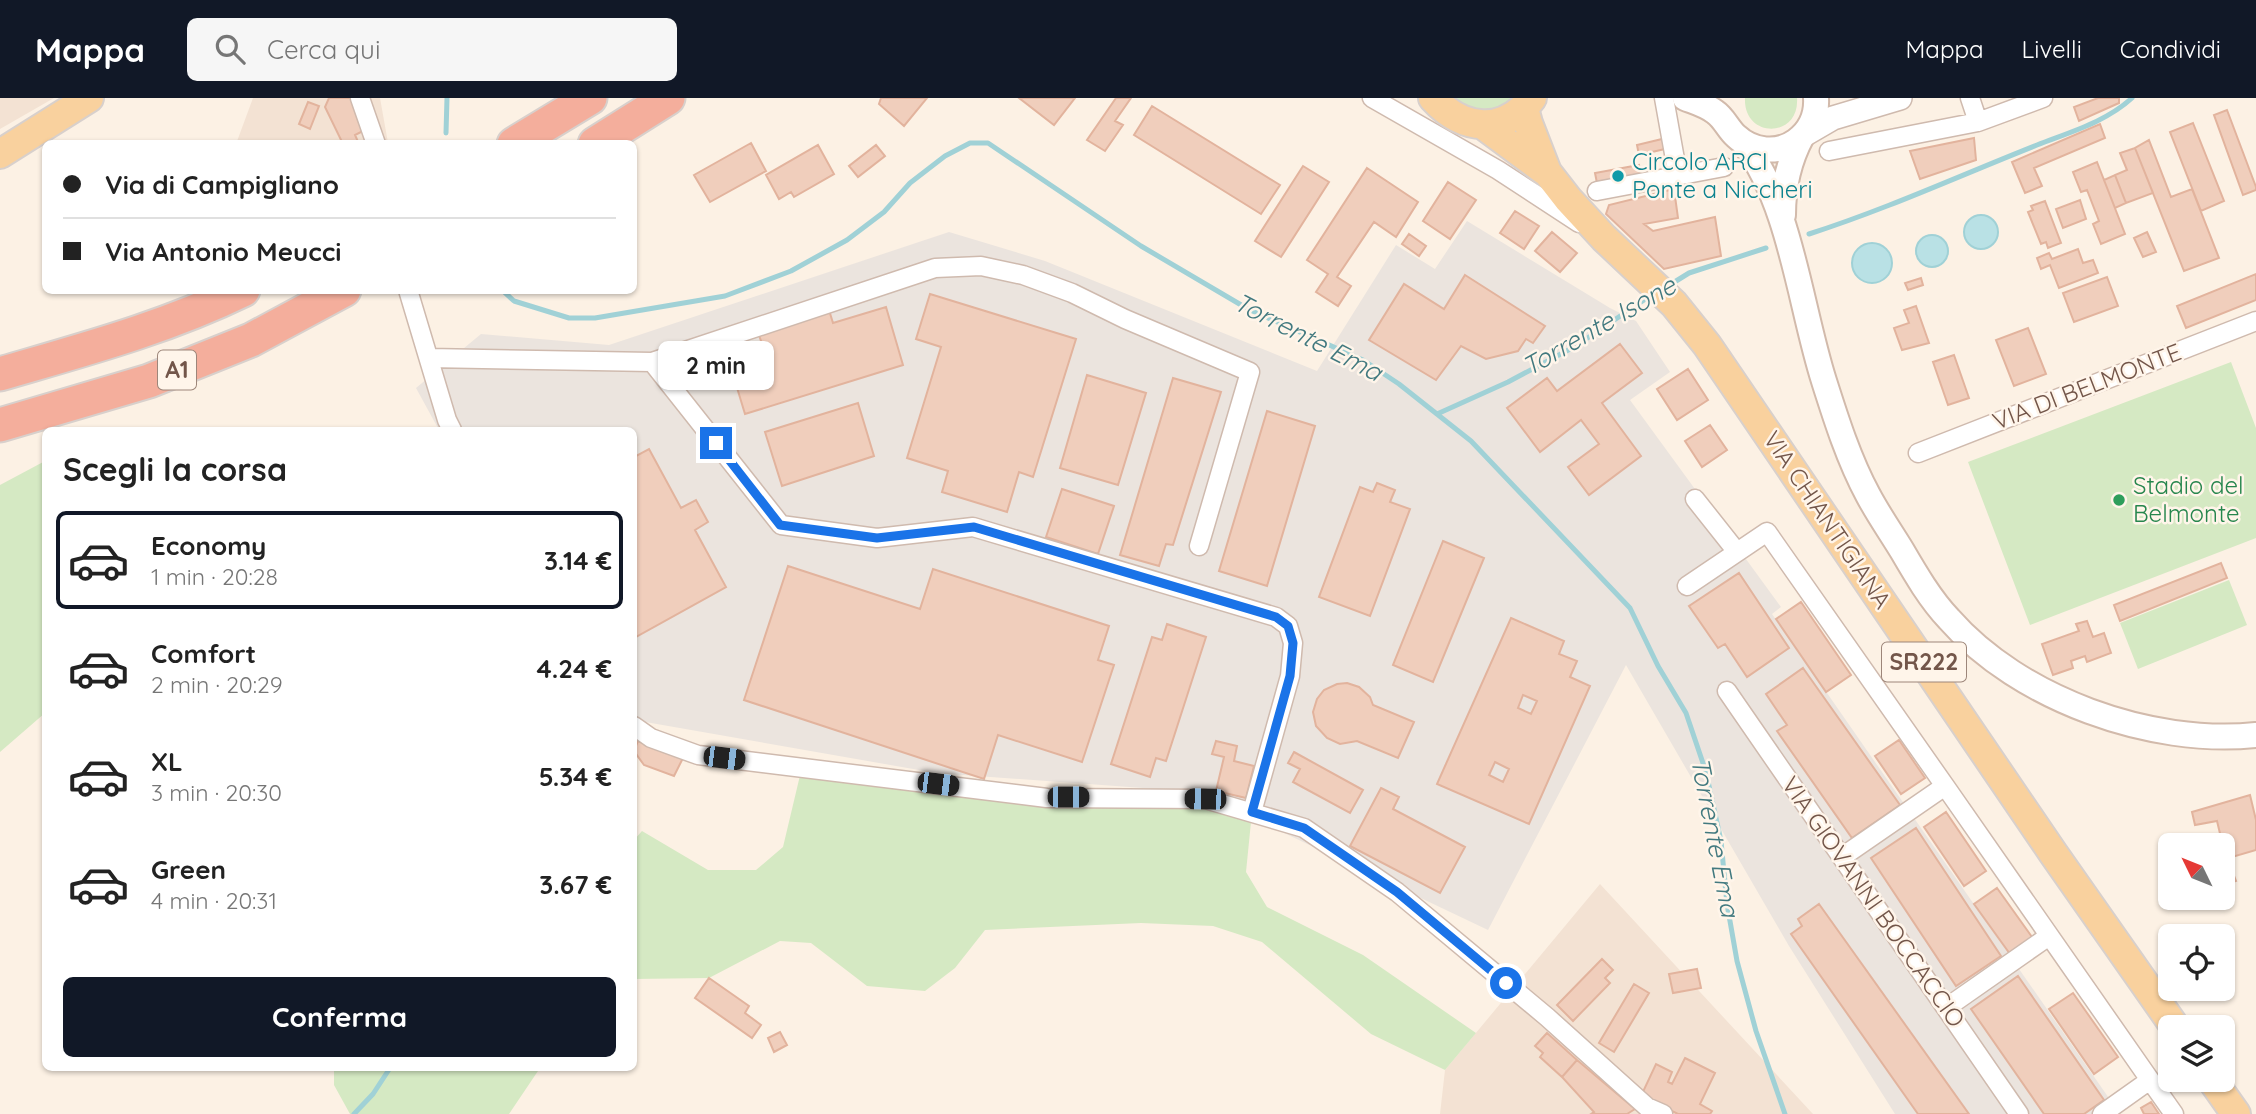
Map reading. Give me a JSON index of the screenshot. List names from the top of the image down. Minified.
{"streets":{"highway":["A1"],"main road":["VIA CHIANTIGIANA","SR222"],"street":["VIA DI BELMONTE","VIA GIOVANNI BOCCACCIO"]},"water":["Torrente Isone","Torrente Ema"],"places":["Circolo ARCI Ponte a Niccheri","Stadio del Belmonte"],"north":"top left","page":{"header":"Mappa","search":"Cerca qui","nav":["Mappa","Livelli","Condividi"],"banner":["Via di Campigliano","Via Antonio Meucci"],"bubble":"2 min","heading":"Scegli la corsa","list":[{"name":"Economy","note":"1 min · 20:28","value":"3.14 €"},{"name":"Comfort","note":"2 min · 20:29","value":"4.24 €"},{"name":"XL","note":"3 min · 20:30","value":"5.34 €"},{"name":"Green","note":"4 min · 20:31","value":"3.67 €"}],"buttons":"Conferma"}}
